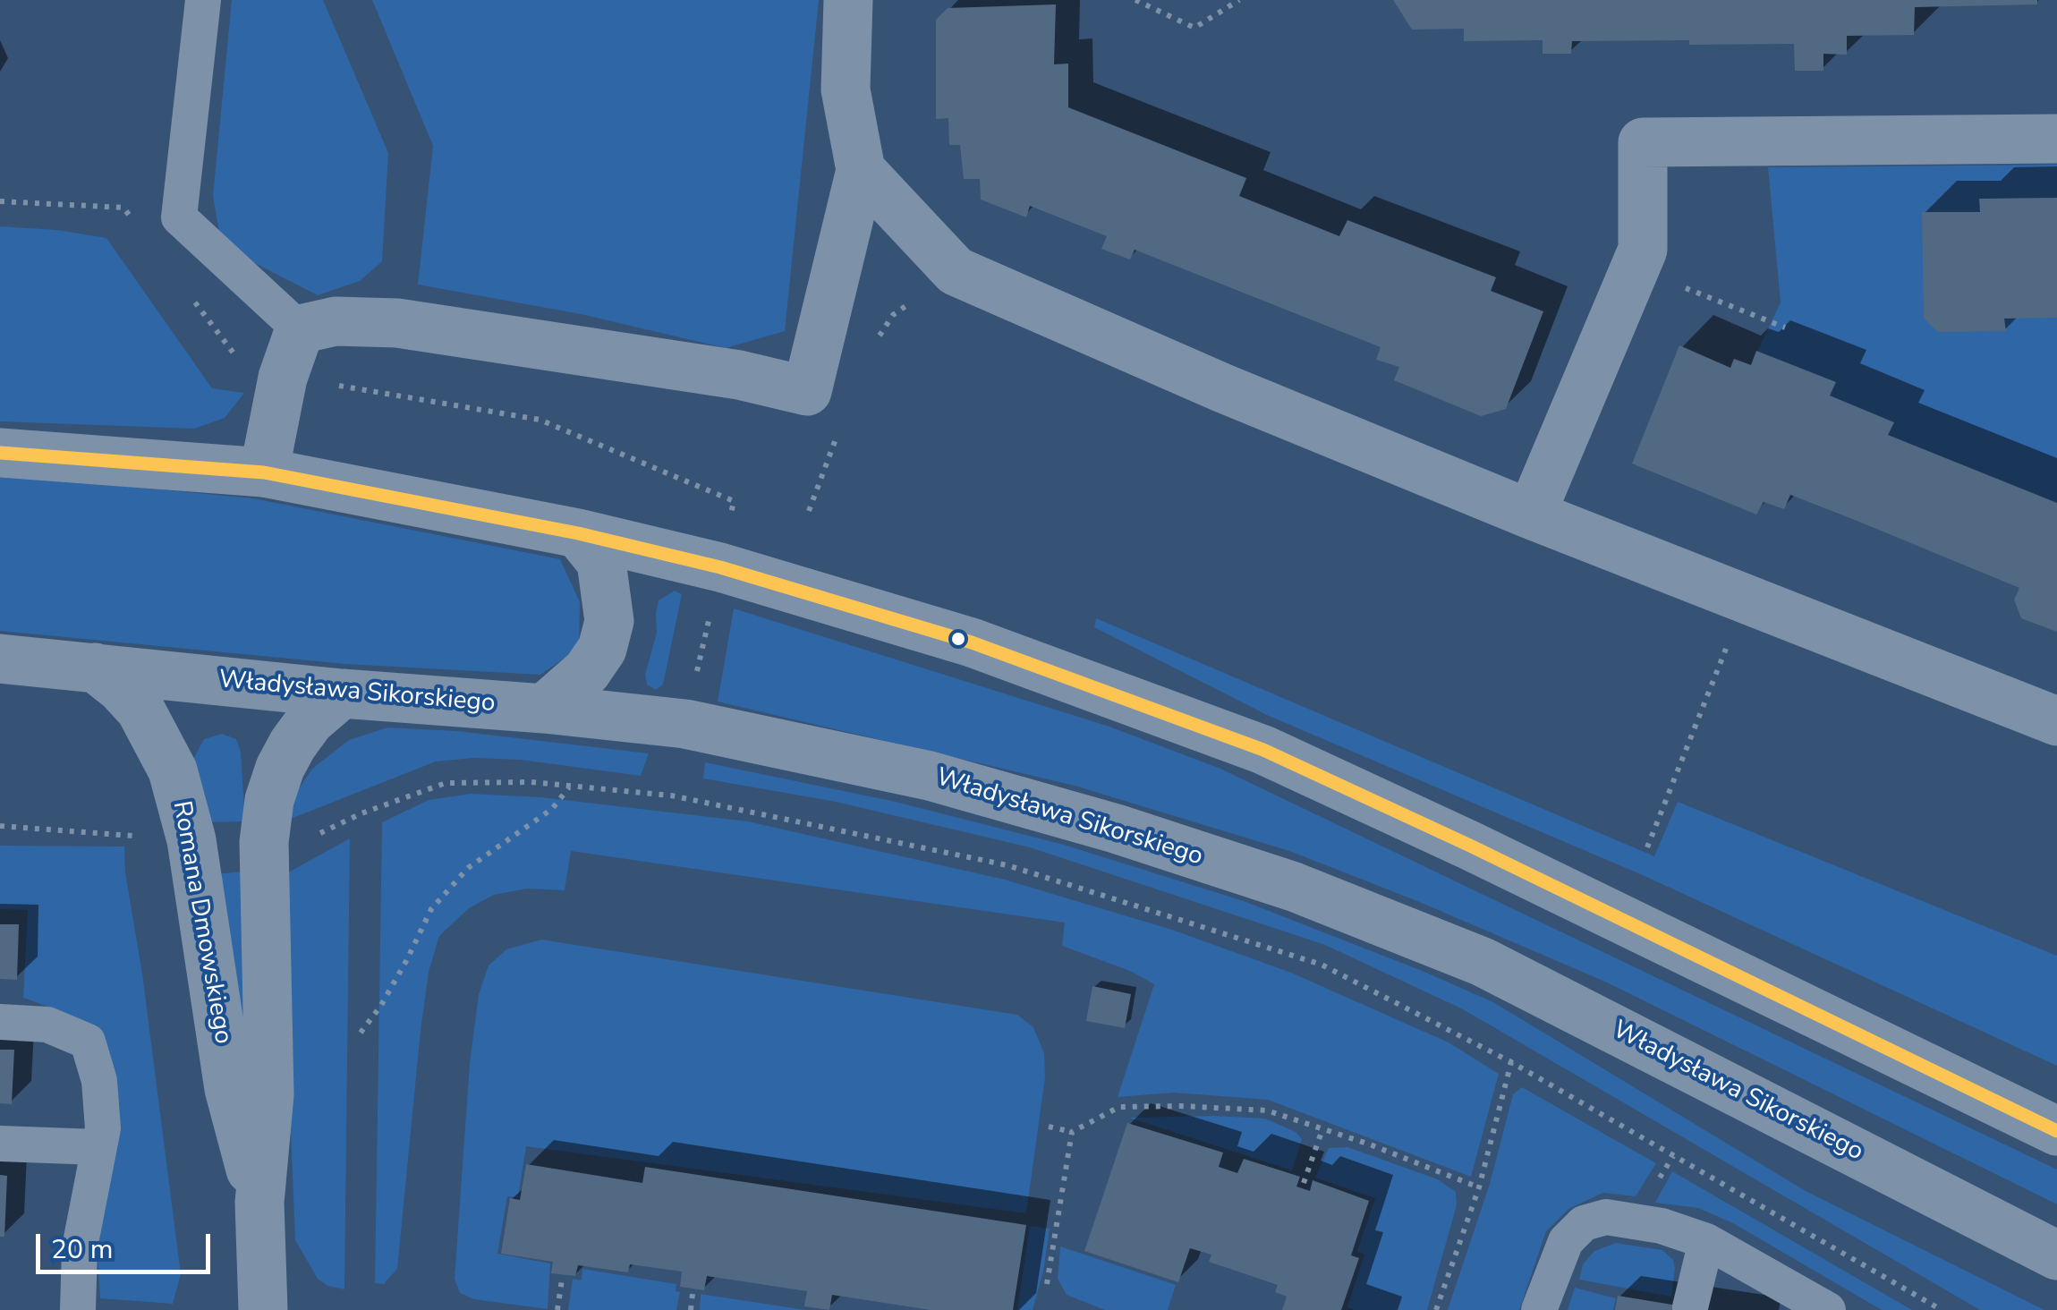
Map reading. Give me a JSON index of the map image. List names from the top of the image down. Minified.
{"streets":{"street":["Władysława Sikorskiego","Romana Dmowskiego"]},"crossings":[["Władysława Sikorskiego","Romana Dmowskiego"]],"scale_bar":"20 m"}
